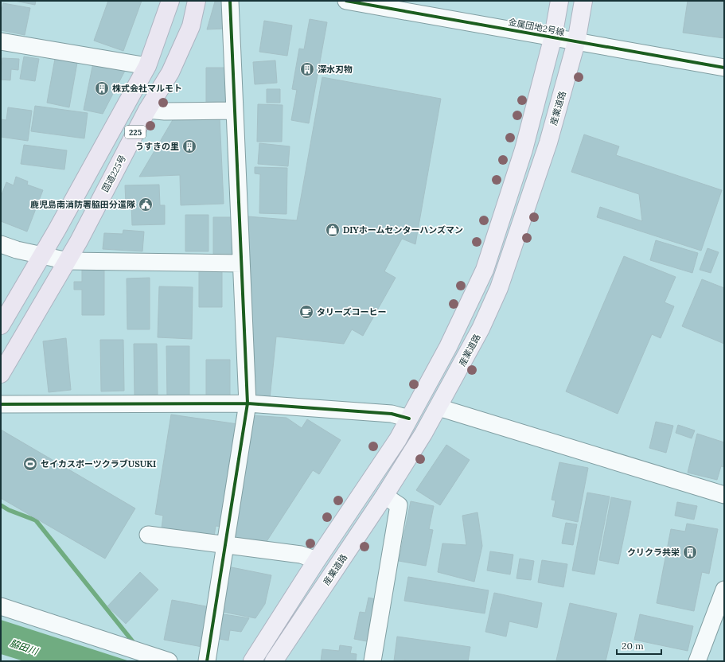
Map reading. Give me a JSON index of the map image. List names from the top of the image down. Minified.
{"streets":{"highway":["225","国道225号"],"main road":["産業道路"],"street":["金属団地2号線"]},"crossings":[["金属団地2号線","産業道路"]],"water":["脇田川"],"places":{"building":["深水刃物","株式会社マルモト","うすきの里","クリクラ共栄"],"public building":["鹿児島南消防署脇田分遣隊"],"shop":["DIYホームセンターハンズマン"],"cafe":["タリーズコーヒー"],"sports":["セイカスポーツクラブUSUKI"]},"scale_bar":"20 m"}
